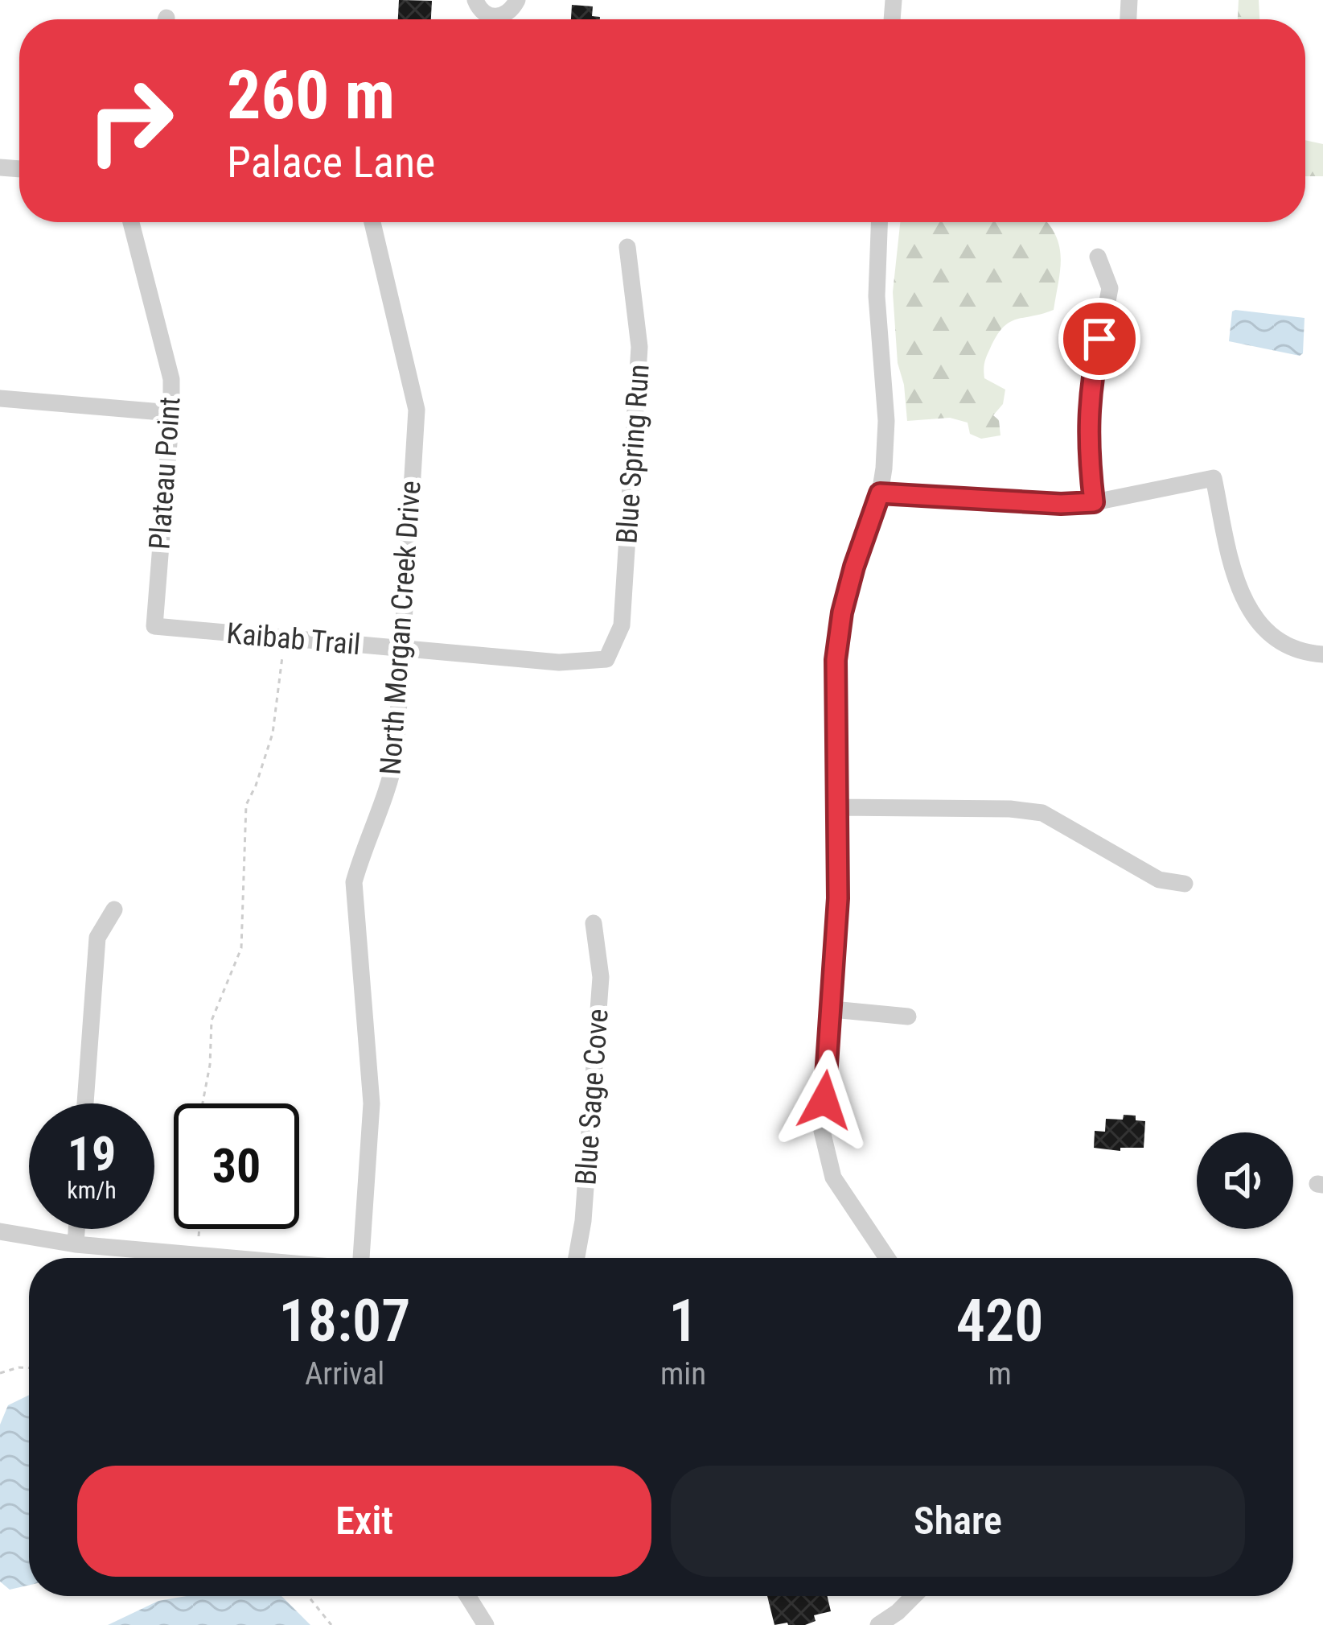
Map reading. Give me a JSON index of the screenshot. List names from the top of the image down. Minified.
{"streets":{"street":["Blue Spring Run","Plateau Point","North Morgan Creek Drive","Kaibab Trail","Blue Sage Cove"]},"crossings":[["Blue Spring Run","Kaibab Trail"],["Plateau Point","Kaibab Trail"],["North Morgan Creek Drive","Kaibab Trail"]],"page":{"turn":["260 m","Palace Lane"],"speed":"19 km/h","limit":"30","eta":["18:07","Arrival","1","min","420","m"],"buttons":["Exit","Share"]}}
